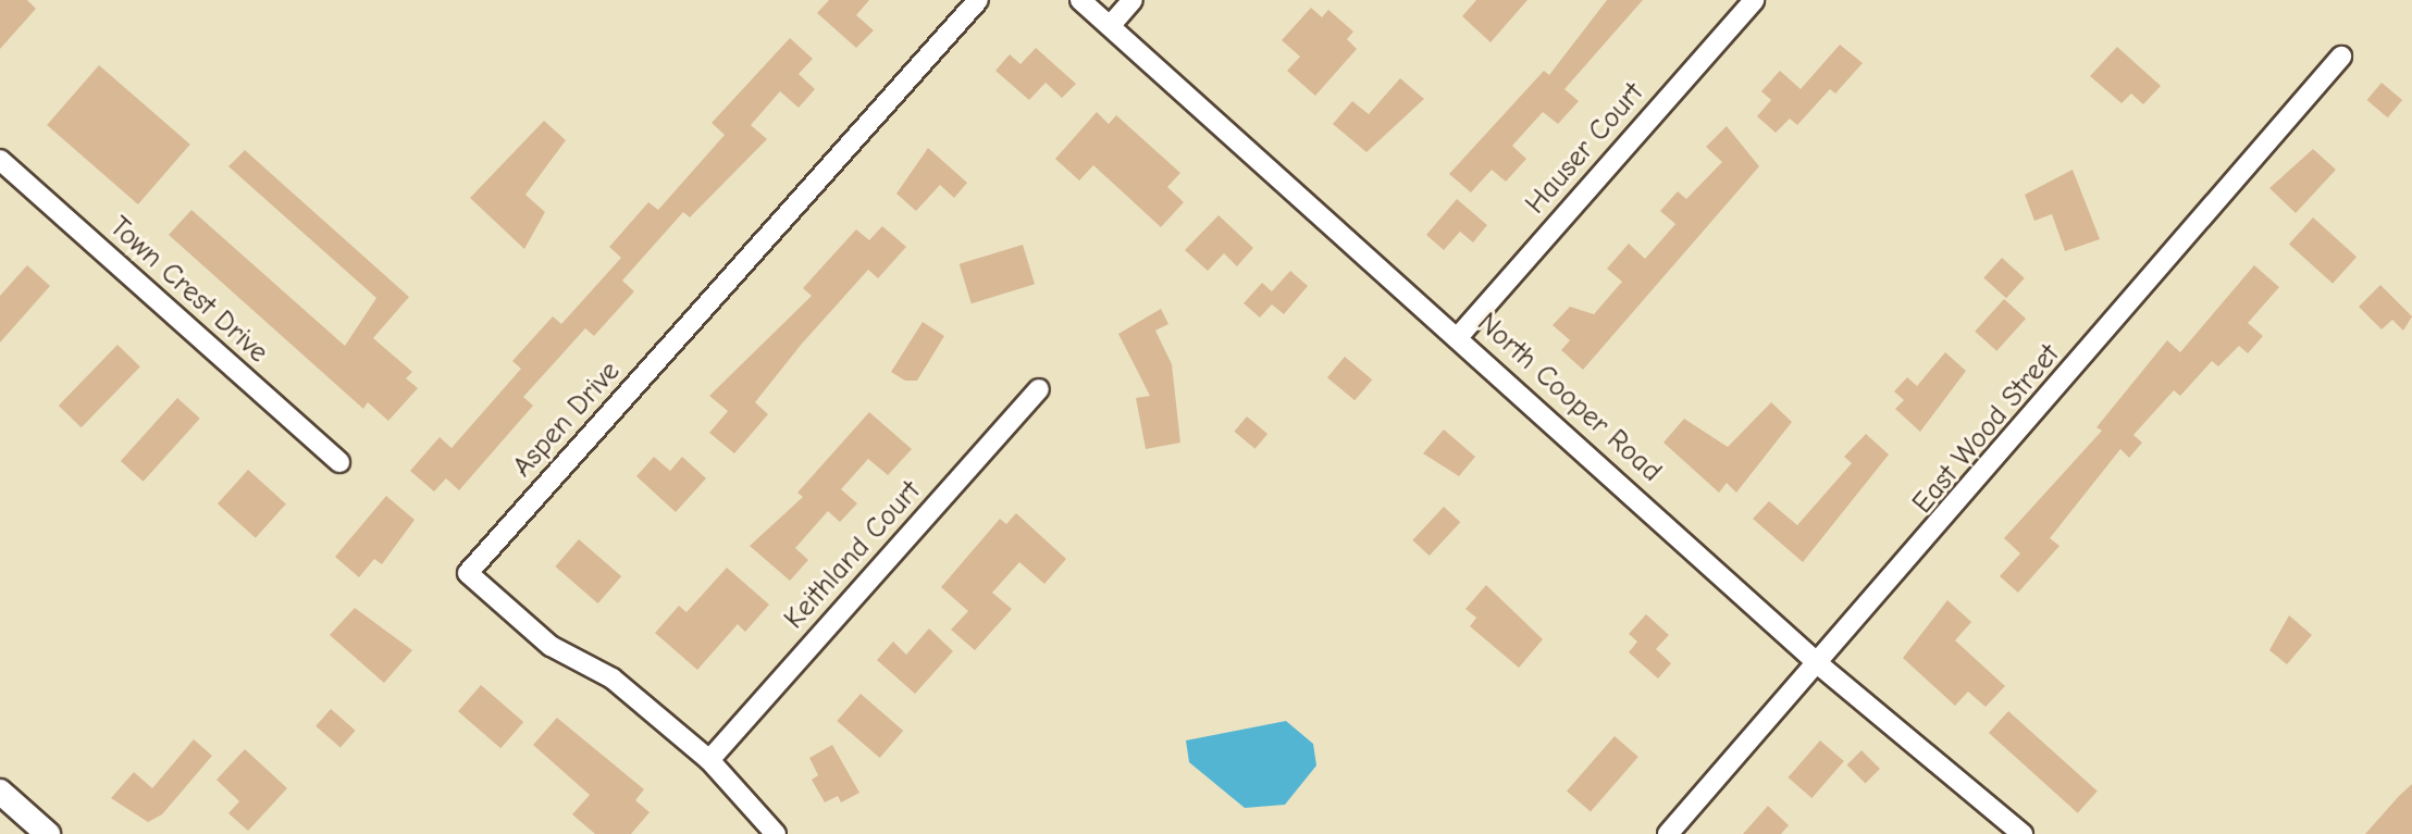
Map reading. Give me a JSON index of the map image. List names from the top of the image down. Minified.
{"streets":{"street":["Hauser Court","Town Crest Drive","North Cooper Road","Aspen Drive","East Wood Street","Keithland Court"]},"crossings":[["Hauser Court","North Cooper Road"],["North Cooper Road","East Wood Street"],["Aspen Drive","Keithland Court"]]}
